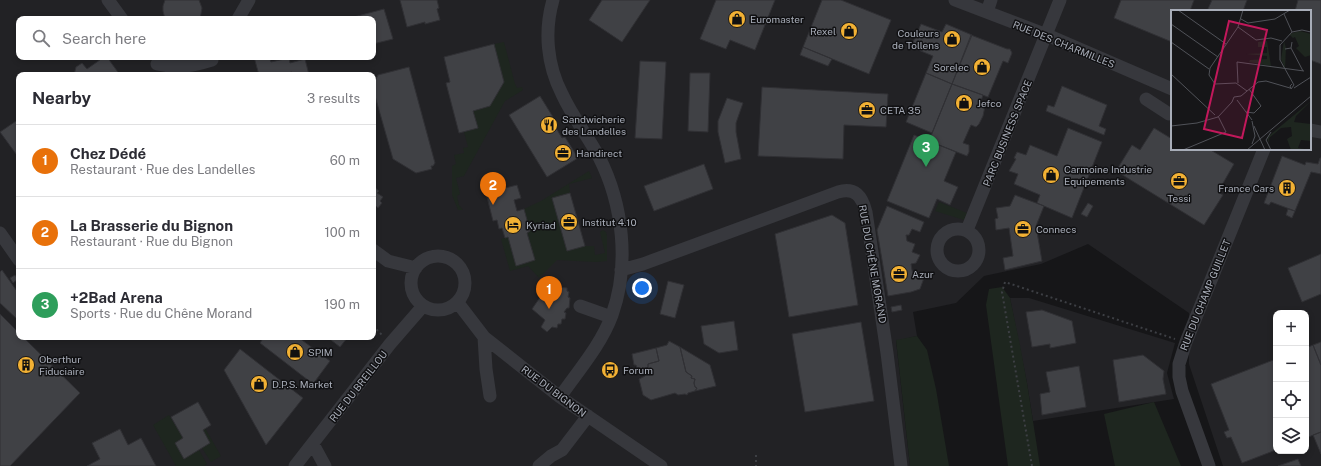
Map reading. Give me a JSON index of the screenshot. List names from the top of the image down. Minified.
{"streets":{"street":["RUE DES CHARMILLES","PARC BUSINESS SPACE","RUE DU CHÊNE MORAND","RUE DU CHAMP GUILLET","RUE DU BREILLOU","RUE DU BIGNON"]},"crossings":[["RUE DES CHARMILLES","PARC BUSINESS SPACE"],["RUE DU BREILLOU","RUE DU BIGNON"]],"places":{"shop":["Euromaster","Rexel","Couleurs de Tollens","Sorelec","Jefco","Carmoine Industrie Equipements","SPIM","D.P.S. Market"],"office":["CETA 35","Handirect","Tessi","Institut 4.10","Connecs","Azur"],"restaurant":["Sandwicherie des Landelles"],"building":["France Cars","Oberthur Fiduciaire"],"hotel":["Kyriad"],"bus stop":["Forum"]},"page":{"search":"Search here","heading":["Nearby","3 results"],"list":[{"mark":"1","name":"Chez Dédé","note":"Restaurant · Rue des Landelles","value":"60 m"},{"mark":"2","name":"La Brasserie du Bignon","note":"Restaurant · Rue du Bignon","value":"100 m"},{"mark":"3","name":"+2Bad Arena","note":"Sports · Rue du Chêne Morand","value":"190 m"}],"pins":["3","2","1"],"map_buttons":["+","−"]}}
